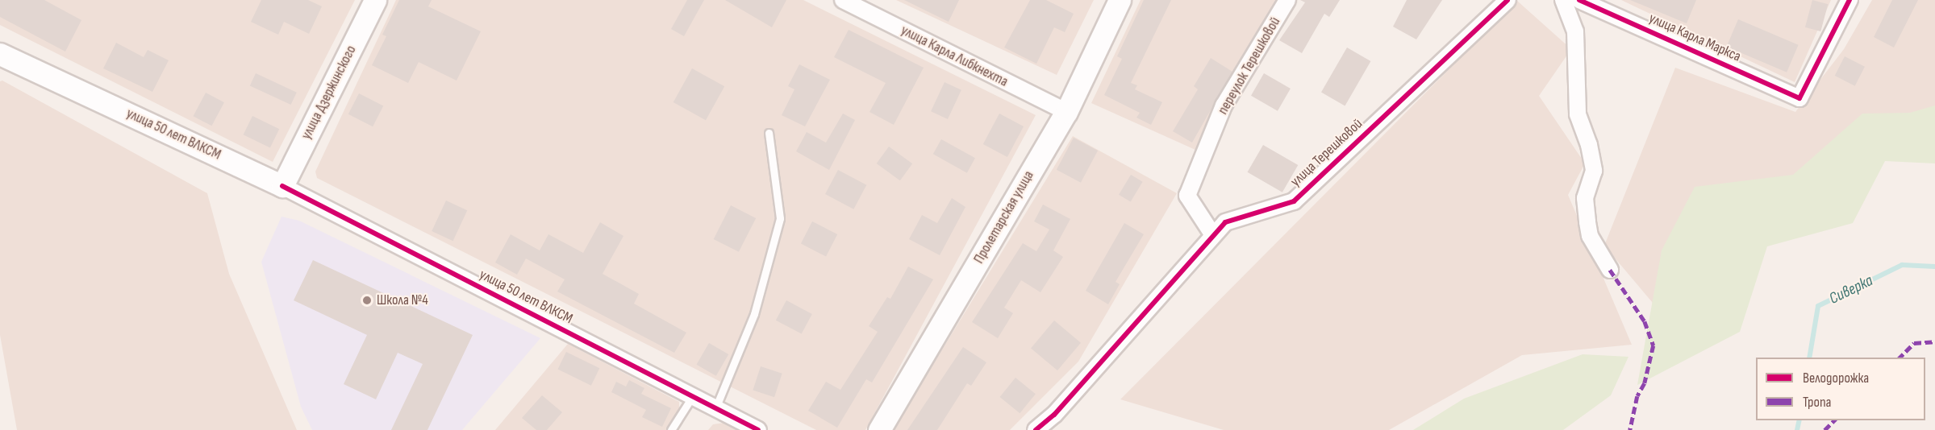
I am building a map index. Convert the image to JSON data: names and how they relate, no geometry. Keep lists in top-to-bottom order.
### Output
{
  "streets": {
    "main road": ["улица Дзержинского", "улица 50 лет ВЛКСМ", "Пролетарская улица"],
    "street": [
      "улица Карла Маркса",
      "улица Карла Либкнехта",
      "переулок Терешковой",
      "улица Терешковой"
    ]
  },
  "crossings": [
    ["улица Карла Либкнехта", "Пролетарская улица"],
    ["переулок Терешковой", "улица Терешковой"],
    ["улица Дзержинского", "улица 50 лет ВЛКСМ"]
  ],
  "water": ["Сиверка"],
  "places": ["Школа №4"],
  "legend": ["Велодорожка", "Тропа"]
}
